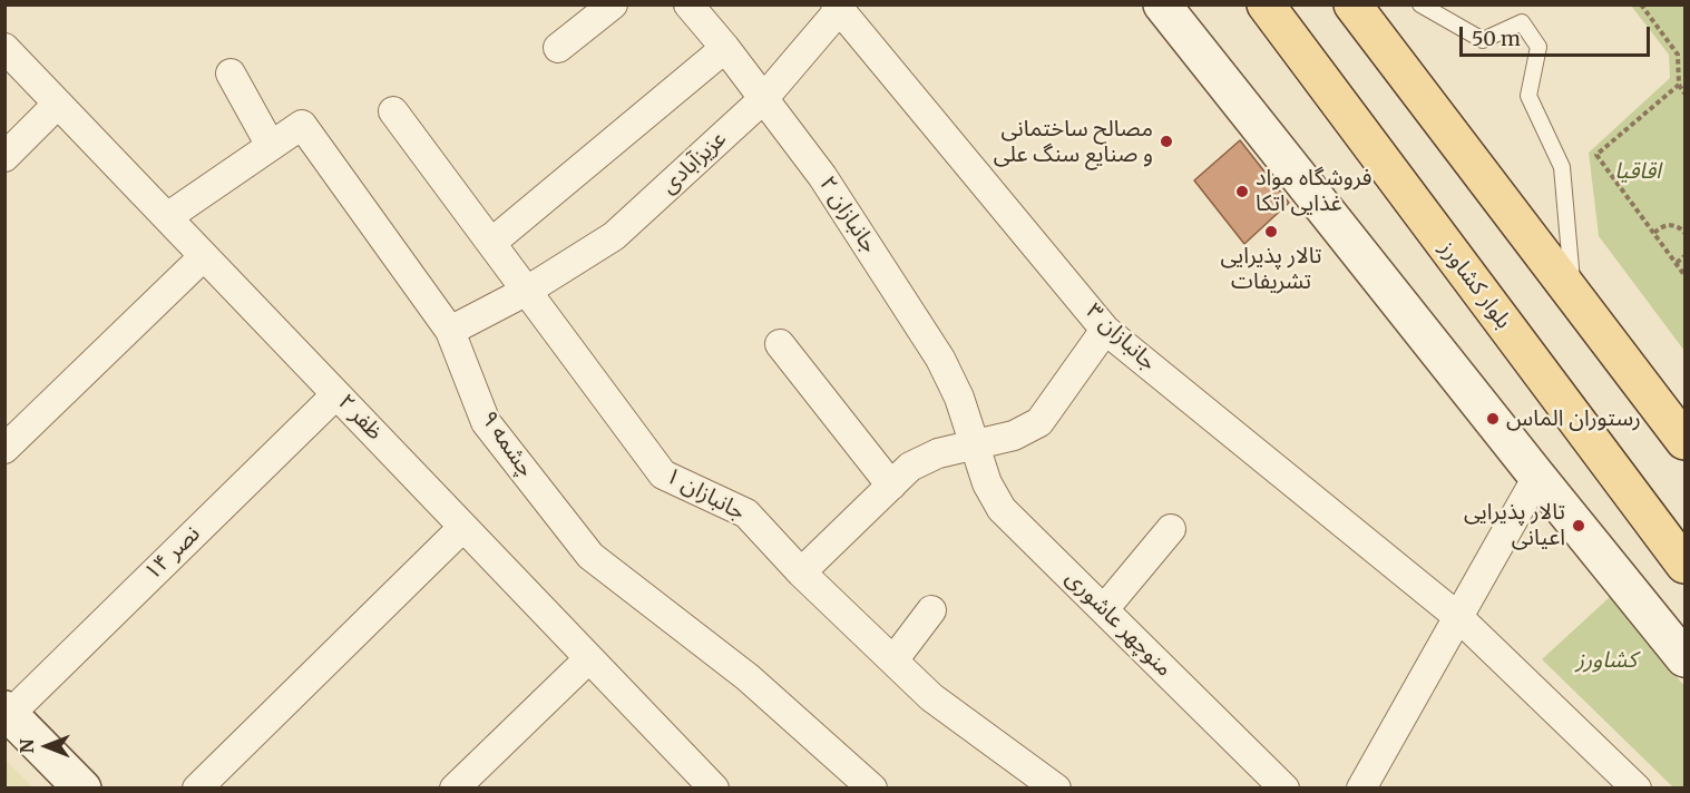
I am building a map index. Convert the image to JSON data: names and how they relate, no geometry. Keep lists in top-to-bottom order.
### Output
{
  "streets": {
    "main road": ["بلوار کشاورز"],
    "street": [
      "عزیزآبادی",
      "جانبازان ۲",
      "جانبازان ۳",
      "ظفر ۲",
      "چشمه ۹",
      "جانبازان ۱",
      "نصر ۱۴",
      "منوچهر عاشوری"
    ]
  },
  "crossings": [
    ["عزیزآبادی", "جانبازان ۲"],
    ["عزیزآبادی", "جانبازان ۳"],
    ["عزیزآبادی", "چشمه ۹"],
    ["عزیزآبادی", "جانبازان ۱"],
    ["جانبازان ۲", "منوچهر عاشوری"],
    ["ظفر ۲", "چشمه ۹"],
    ["ظفر ۲", "نصر ۱۴"]
  ],
  "parks": ["اقاقیا", "کشاورز"],
  "places": [
    "مصالح ساختمانی و صنایع سنگ علی",
    "فروشگاه مواد غذایی اتکا",
    "تالار پذیرایی تشریفات",
    "رستوران الماس",
    "تالار پذیرایی اعیانی"
  ],
  "scale_bar": "50 m",
  "north": "left"
}
